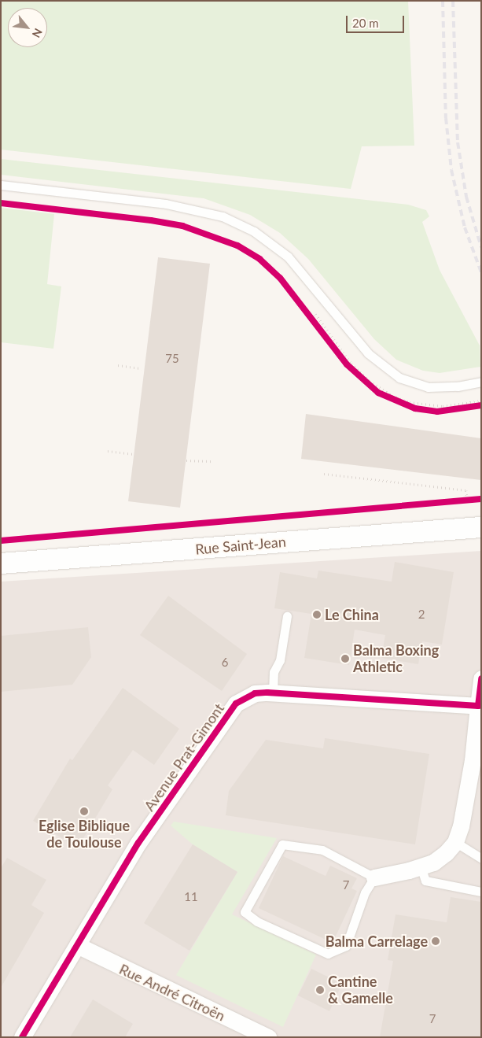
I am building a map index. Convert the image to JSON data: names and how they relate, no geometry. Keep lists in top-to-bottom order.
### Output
{
  "streets": {
    "street": ["Rue Saint-Jean", "Avenue Prat-Gimont", "Rue André Citroën"]
  },
  "crossings": [
    ["Avenue Prat-Gimont", "Rue André Citroën"]
  ],
  "places": [
    "Le China",
    "Balma Boxing Athletic",
    "Eglise Biblique de Toulouse",
    "Balma Carrelage",
    "Cantine & Gamelle"
  ],
  "house_numbers": [
    "75",
    "2",
    "6",
    "7",
    "11",
    "7"
  ],
  "scale_bar": "20 m",
  "north": "bottom right"
}
